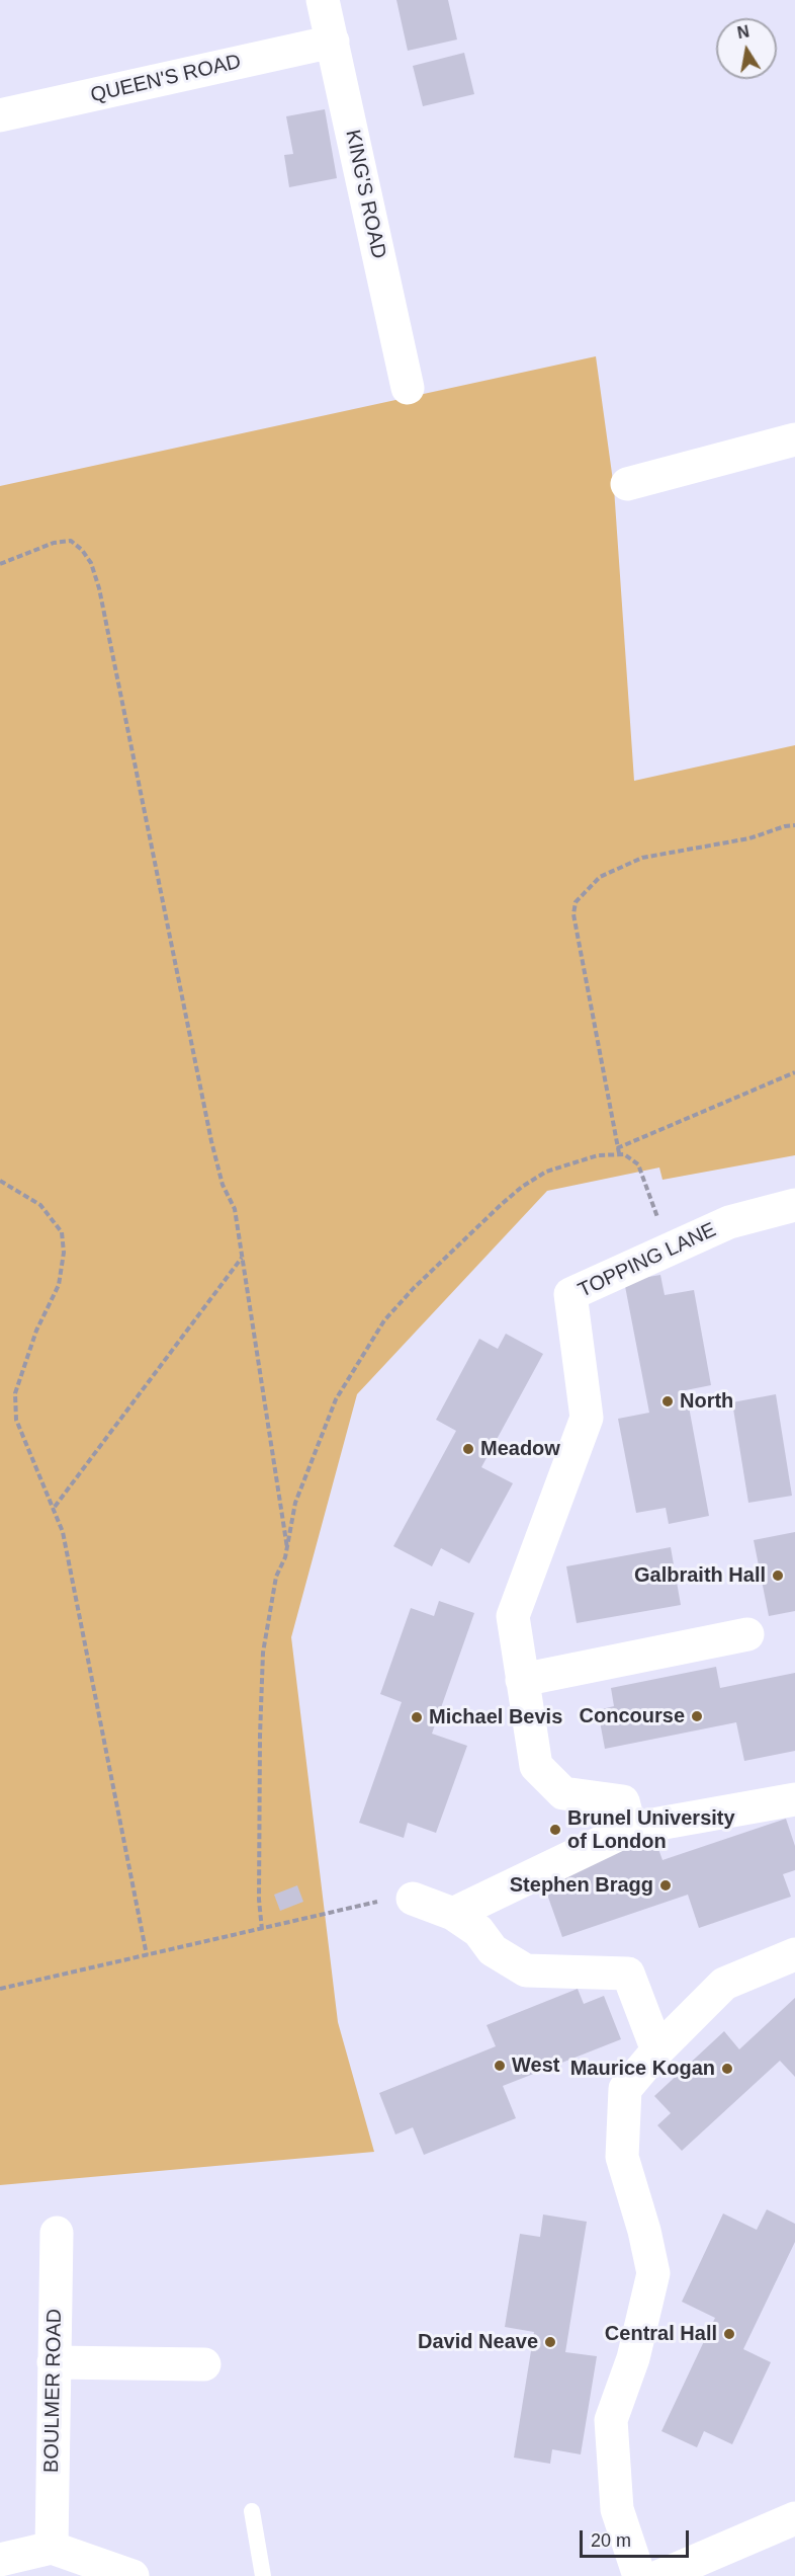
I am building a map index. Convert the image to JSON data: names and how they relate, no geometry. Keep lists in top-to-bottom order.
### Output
{
  "streets": {
    "street": [
      "QUEEN'S ROAD",
      "KING'S ROAD",
      "TOPPING LANE",
      "BOULMER ROAD"
    ]
  },
  "crossings": [
    ["QUEEN'S ROAD", "KING'S ROAD"]
  ],
  "places": [
    "North",
    "Meadow",
    "Galbraith Hall",
    "Concourse",
    "Michael Bevis",
    "Brunel University of London",
    "Stephen Bragg",
    "West",
    "Maurice Kogan",
    "Central Hall",
    "David Neave"
  ],
  "scale_bar": "20 m",
  "north": "top"
}
